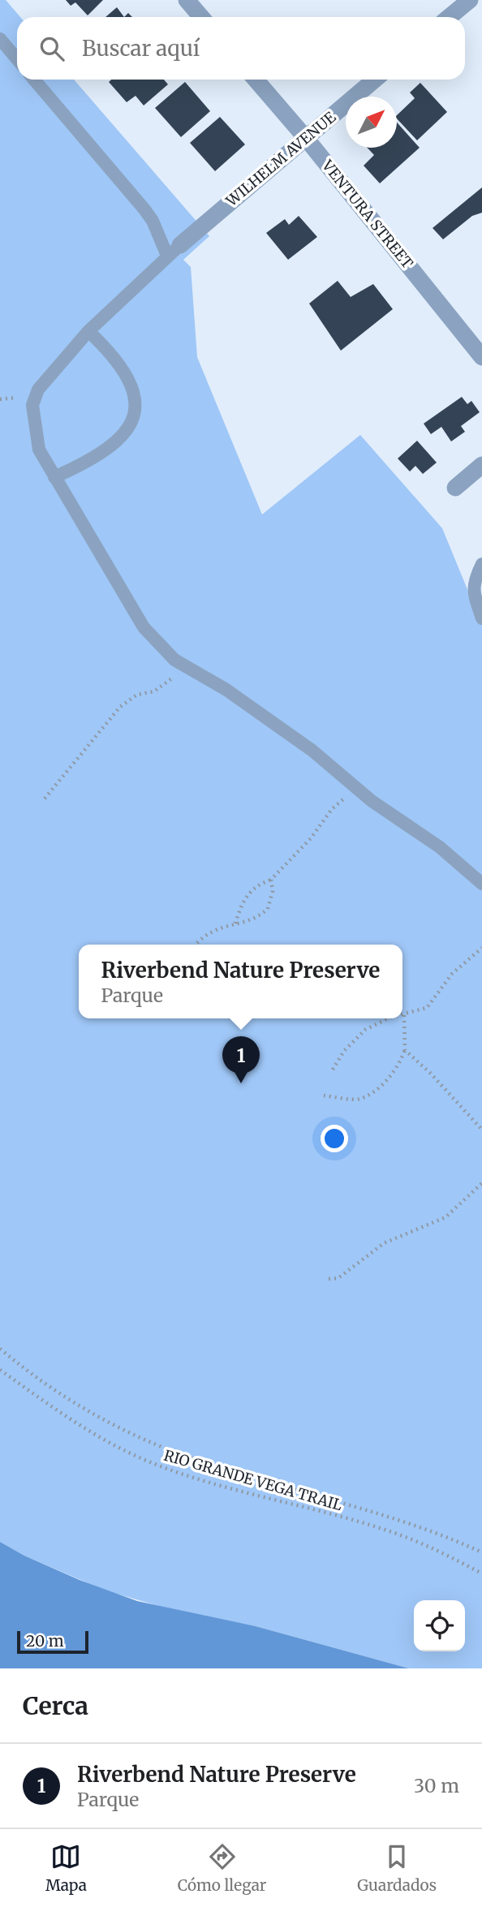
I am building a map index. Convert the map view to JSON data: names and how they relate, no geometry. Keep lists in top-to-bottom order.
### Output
{
  "streets": {
    "street": ["WILHELM AVENUE", "VENTURA STREET"],
    "path": ["RIO GRANDE VEGA TRAIL"]
  },
  "crossings": [
    ["WILHELM AVENUE", "VENTURA STREET"]
  ],
  "scale_bar": "20 m",
  "north": "top right",
  "page": {
    "search": "Buscar aquí",
    "popup": ["Riverbend Nature Preserve", "Parque"],
    "pins": "1",
    "scale": "20 m",
    "heading": "Cerca",
    "list": [
      {
        "mark": "1",
        "name": "Riverbend Nature Preserve",
        "note": "Parque",
        "value": "30 m"
      }
    ],
    "nav": ["Mapa", "Cómo llegar", "Guardados"]
  }
}
